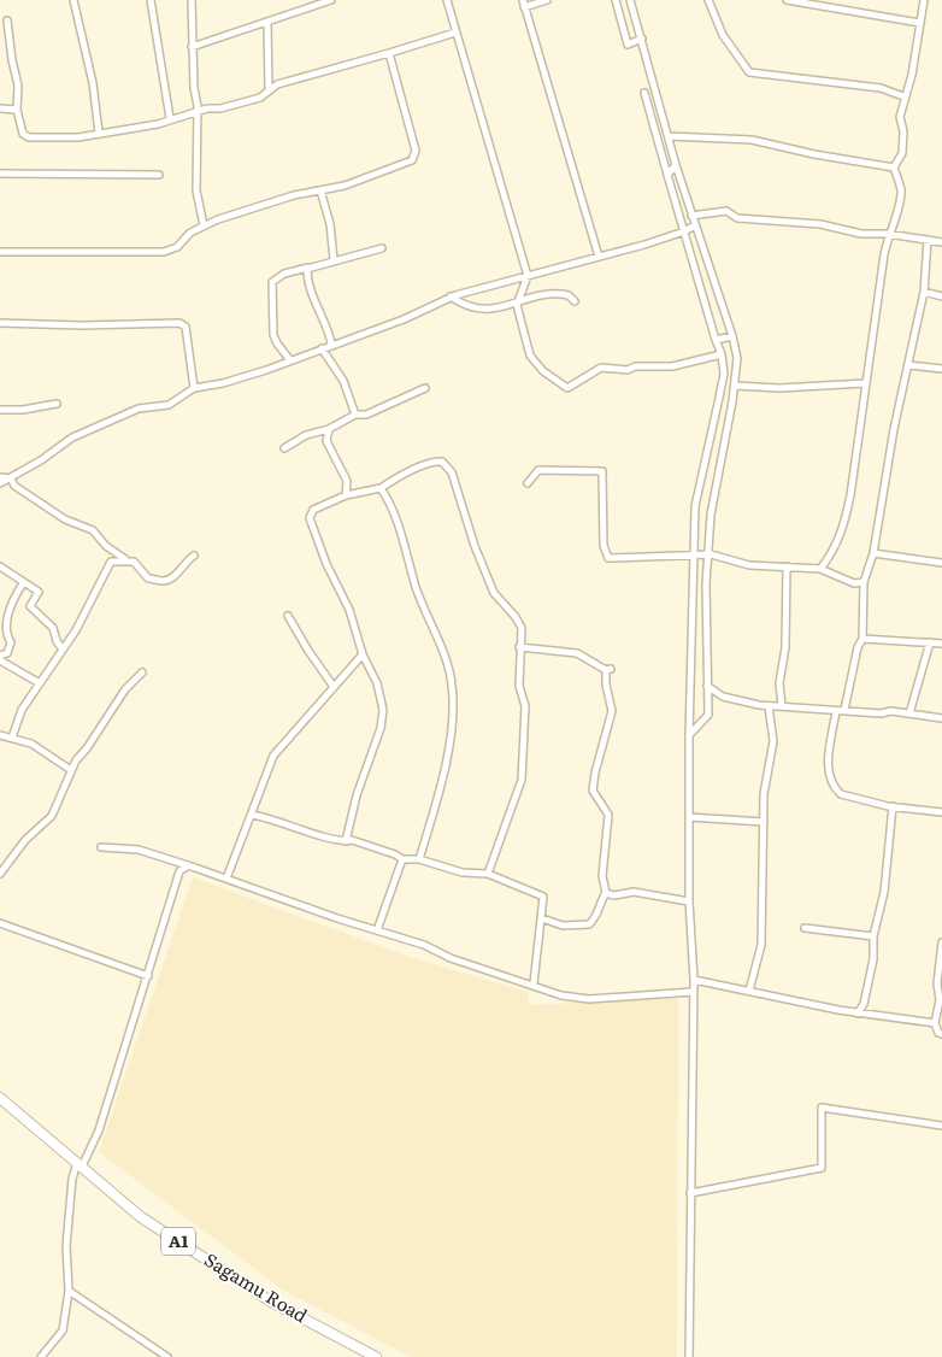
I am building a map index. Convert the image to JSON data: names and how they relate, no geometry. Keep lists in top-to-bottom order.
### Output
{
  "streets": {
    "highway": ["A1", "Sagamu Road"]
  }
}
